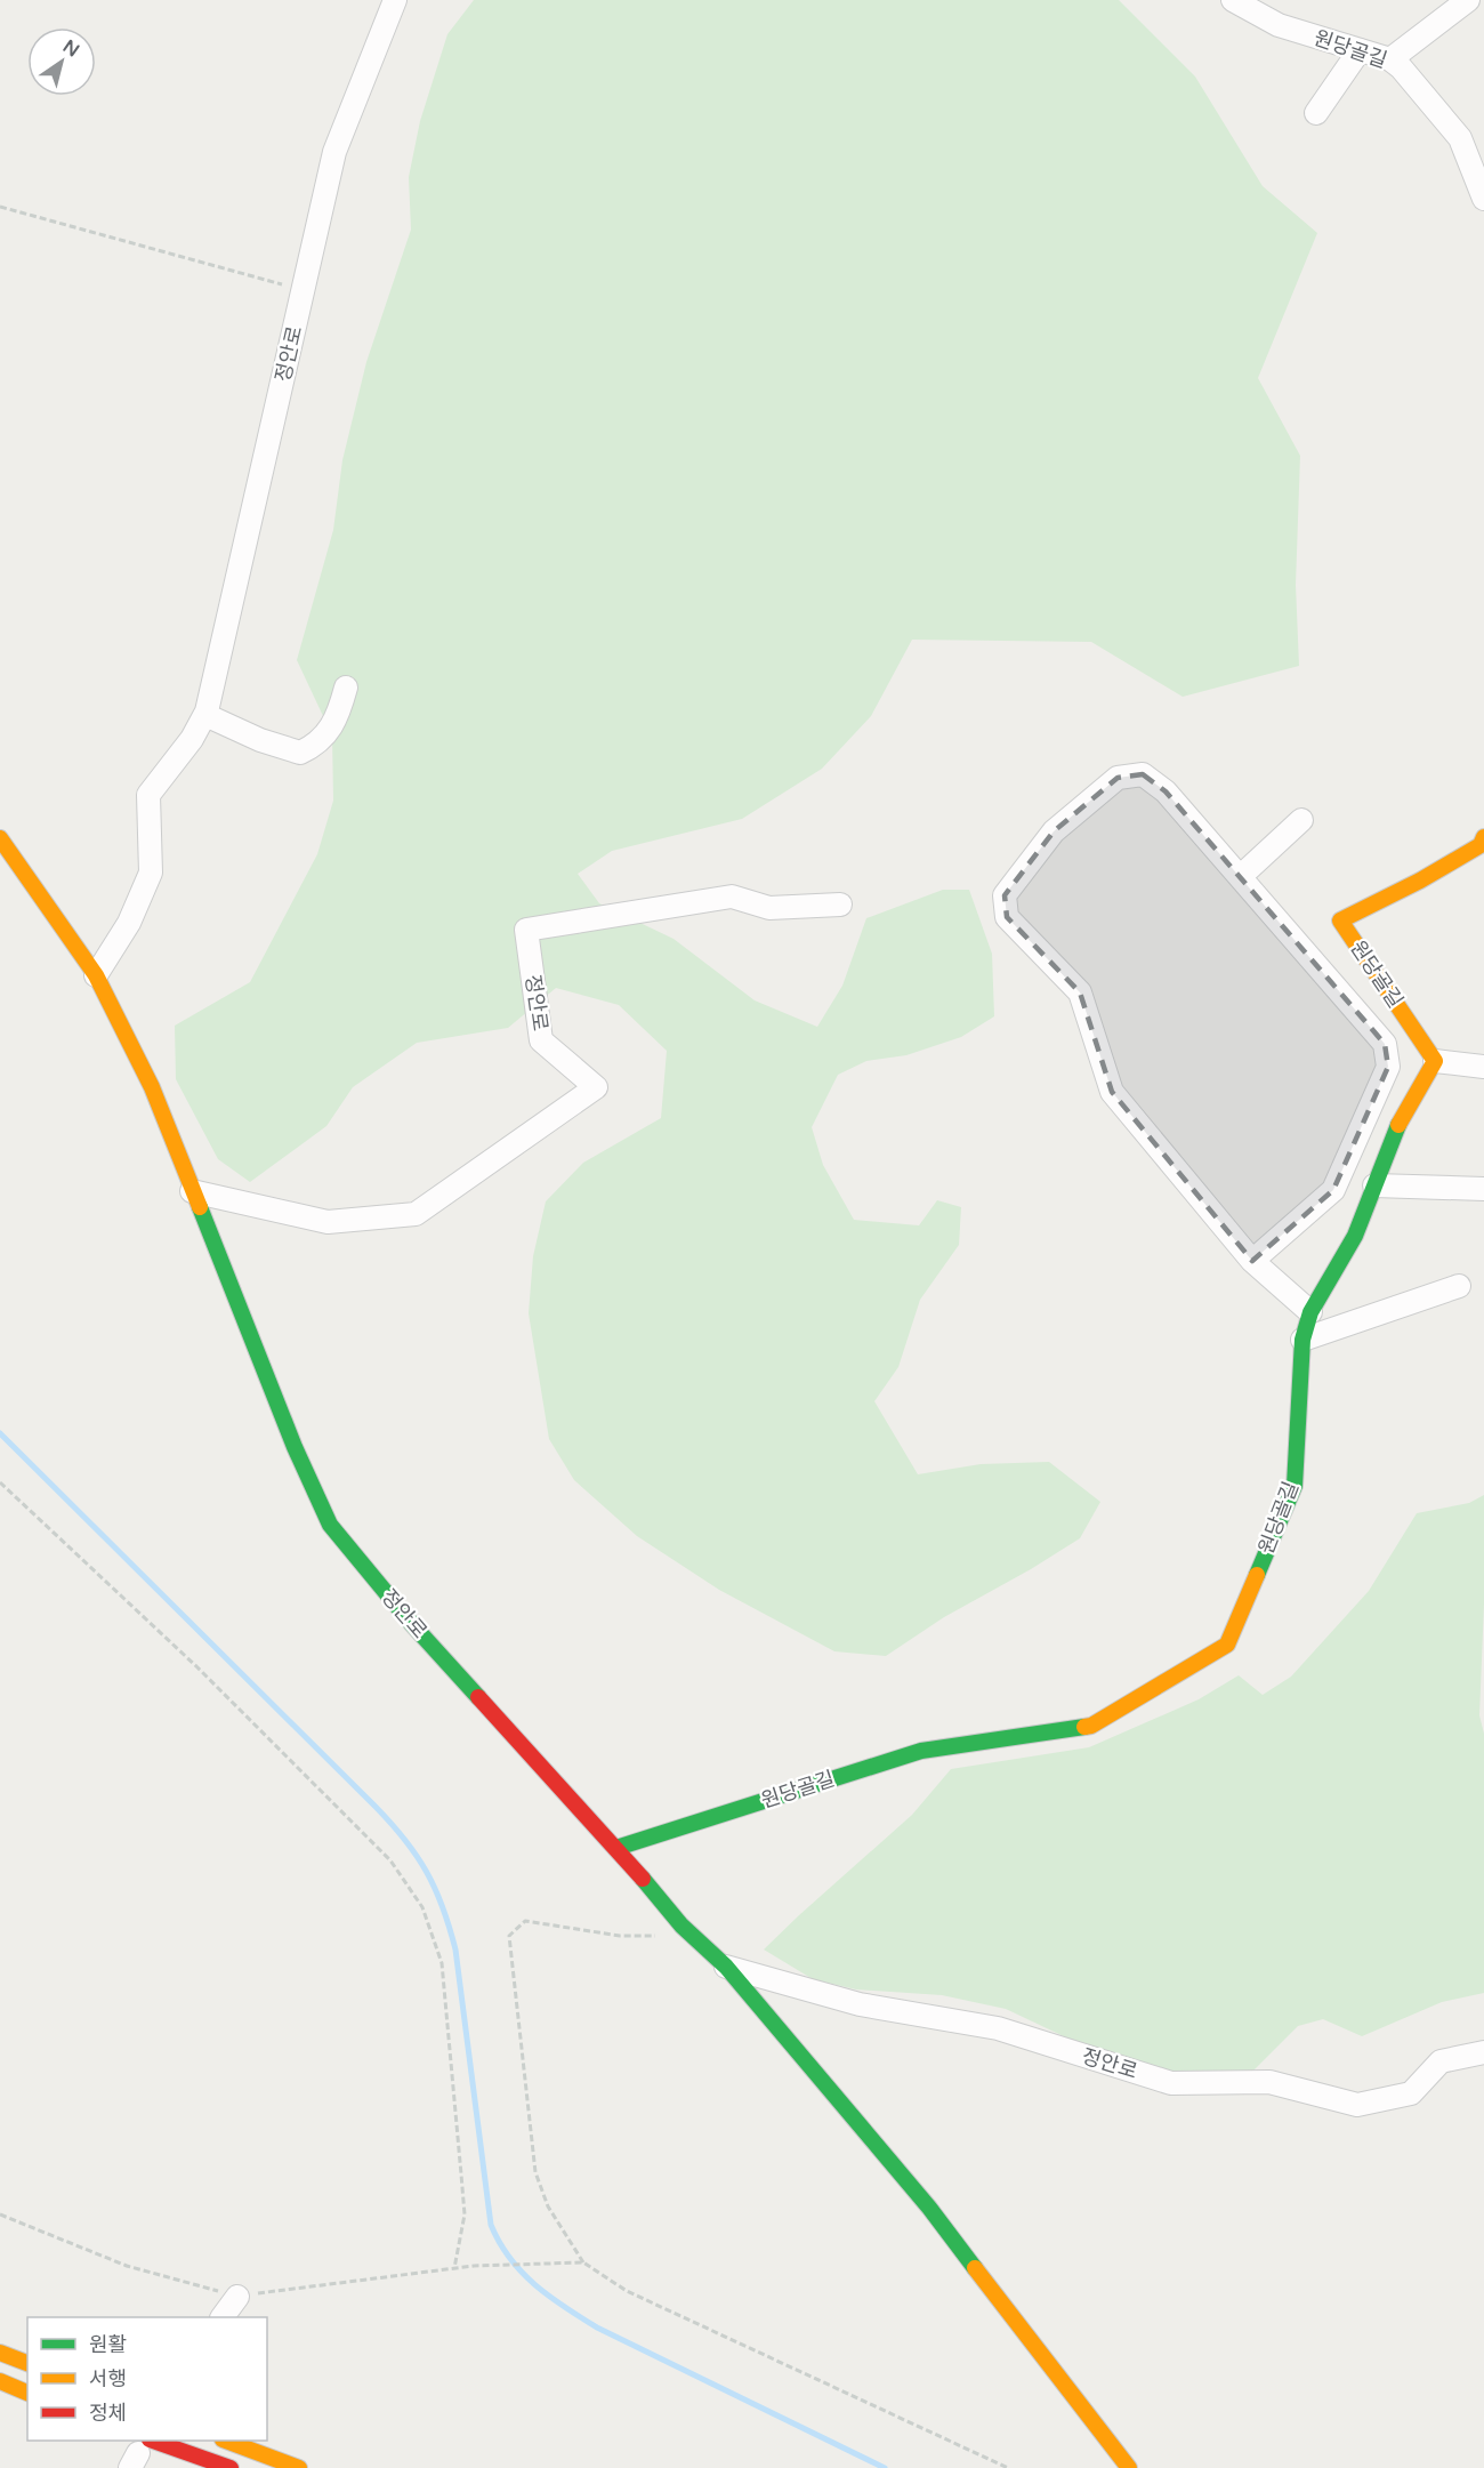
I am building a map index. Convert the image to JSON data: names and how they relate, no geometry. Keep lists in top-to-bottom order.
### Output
{
  "streets": {
    "street": ["원당골길", "정안로"]
  },
  "crossings": [
    ["원당골길", "정안로"]
  ],
  "legend": ["원활", "서행", "정체"],
  "north": "top right"
}
